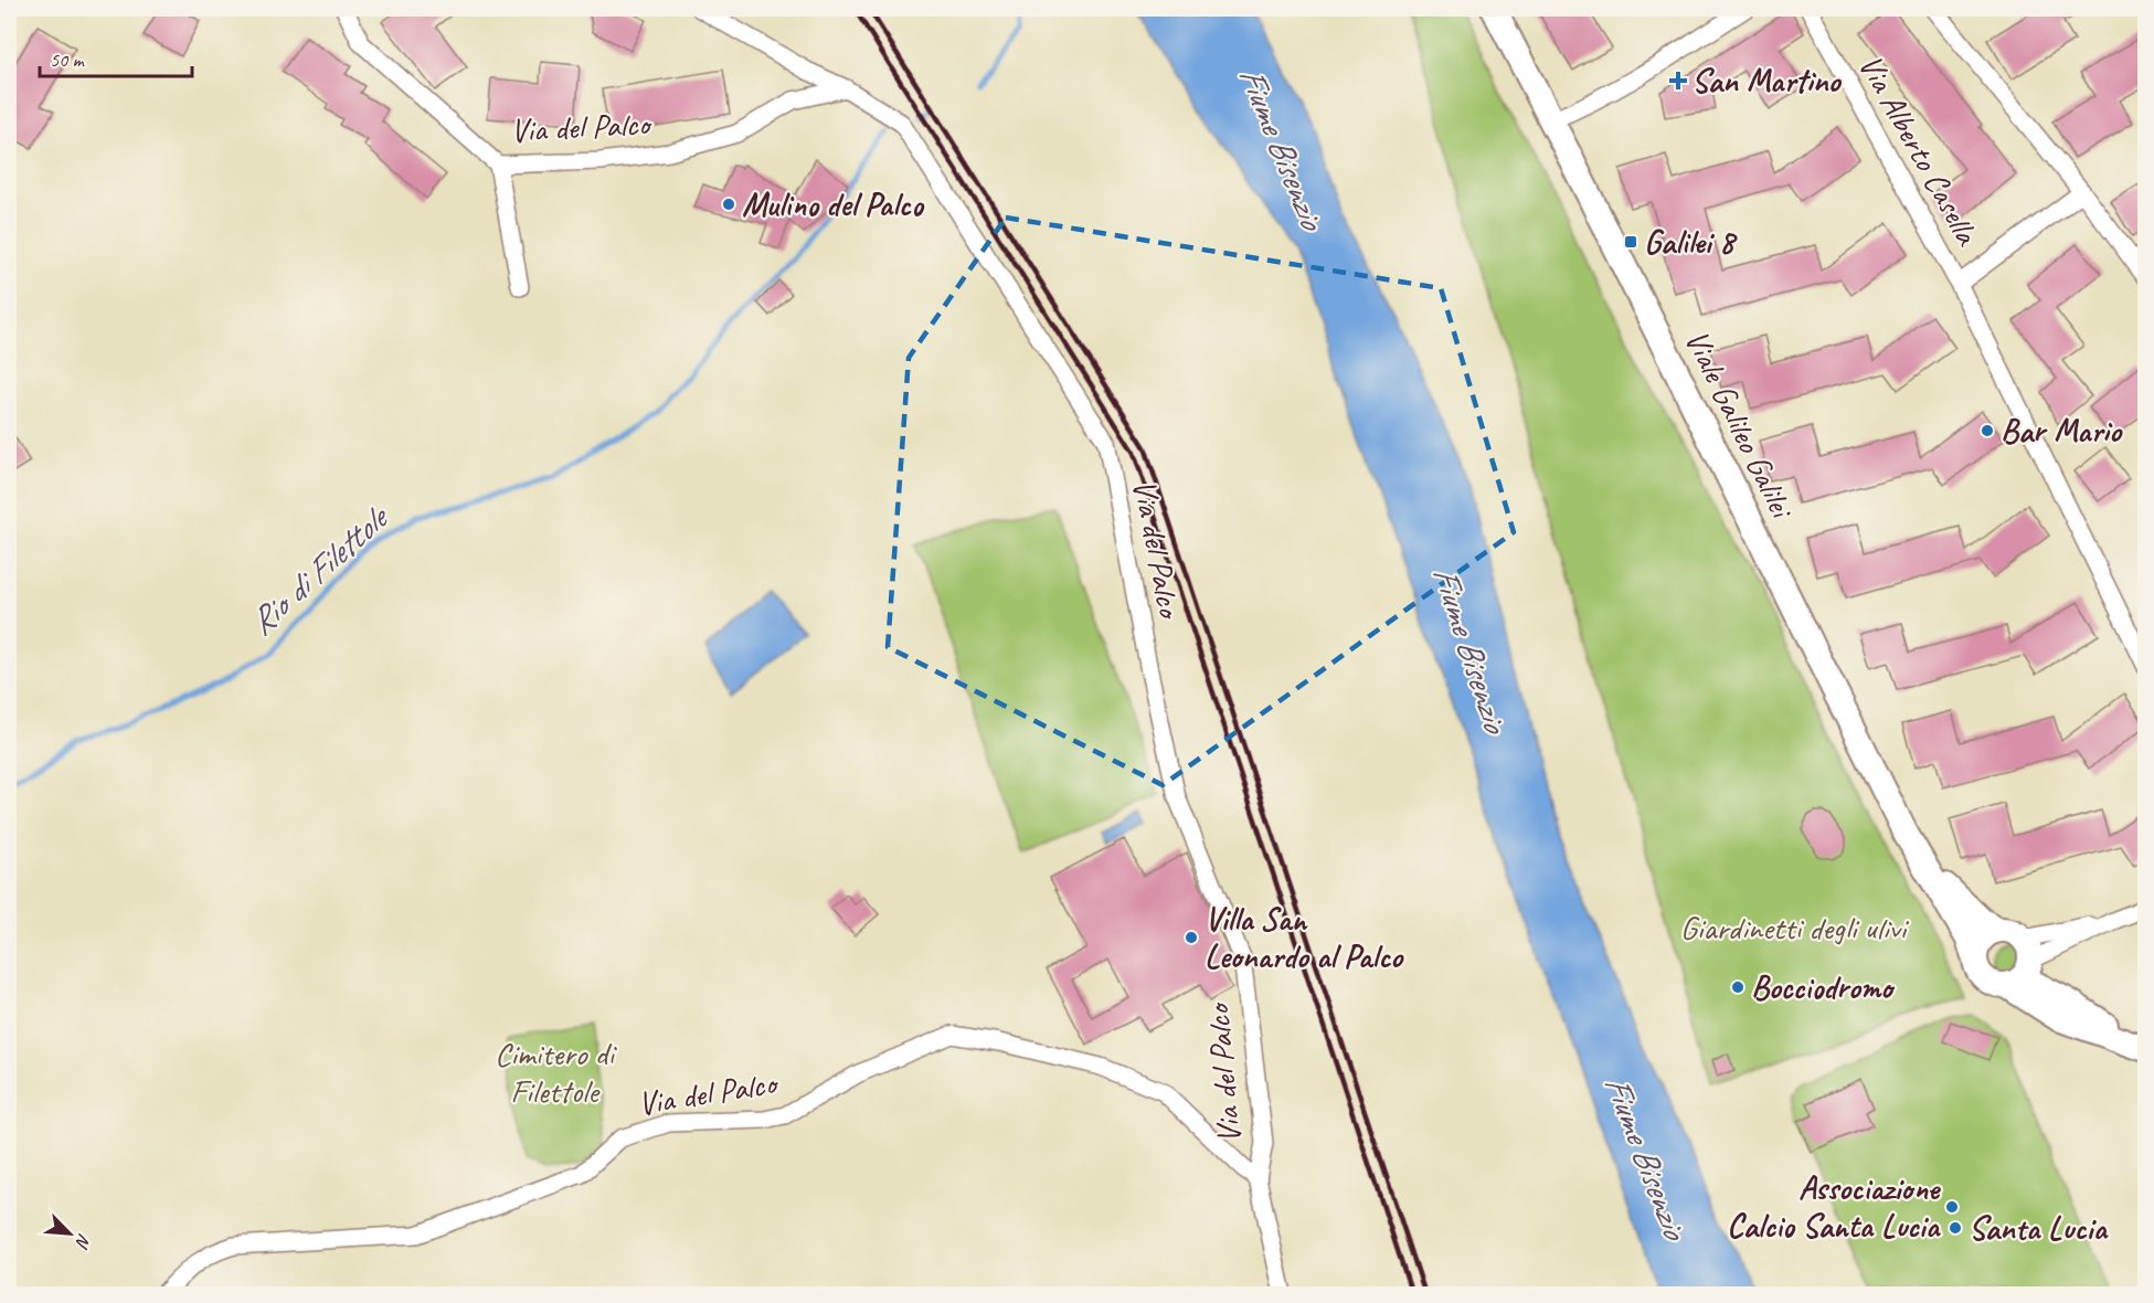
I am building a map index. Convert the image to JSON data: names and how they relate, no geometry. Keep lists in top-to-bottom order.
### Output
{
  "streets": {
    "main road": ["Viale Galileo Galilei"],
    "street": ["Via del Palco", "Via Alberto Casella"]
  },
  "water": ["Fiume Bisenzio", "Rio di Filettole"],
  "parks": ["Giardinetti degli ulivi", "Cimitero di Filettole"],
  "places": {
    "health": ["San Martino"],
    "other": [
      "Mulino del Palco",
      "Bar Mario",
      "Villa San Leonardo al Palco",
      "Bocciodromo",
      "Associazione Calcio Santa Lucia",
      "Santa Lucia"
    ],
    "transit": ["Galilei 8"]
  },
  "scale_bar": "50 m",
  "north": "bottom right"
}
